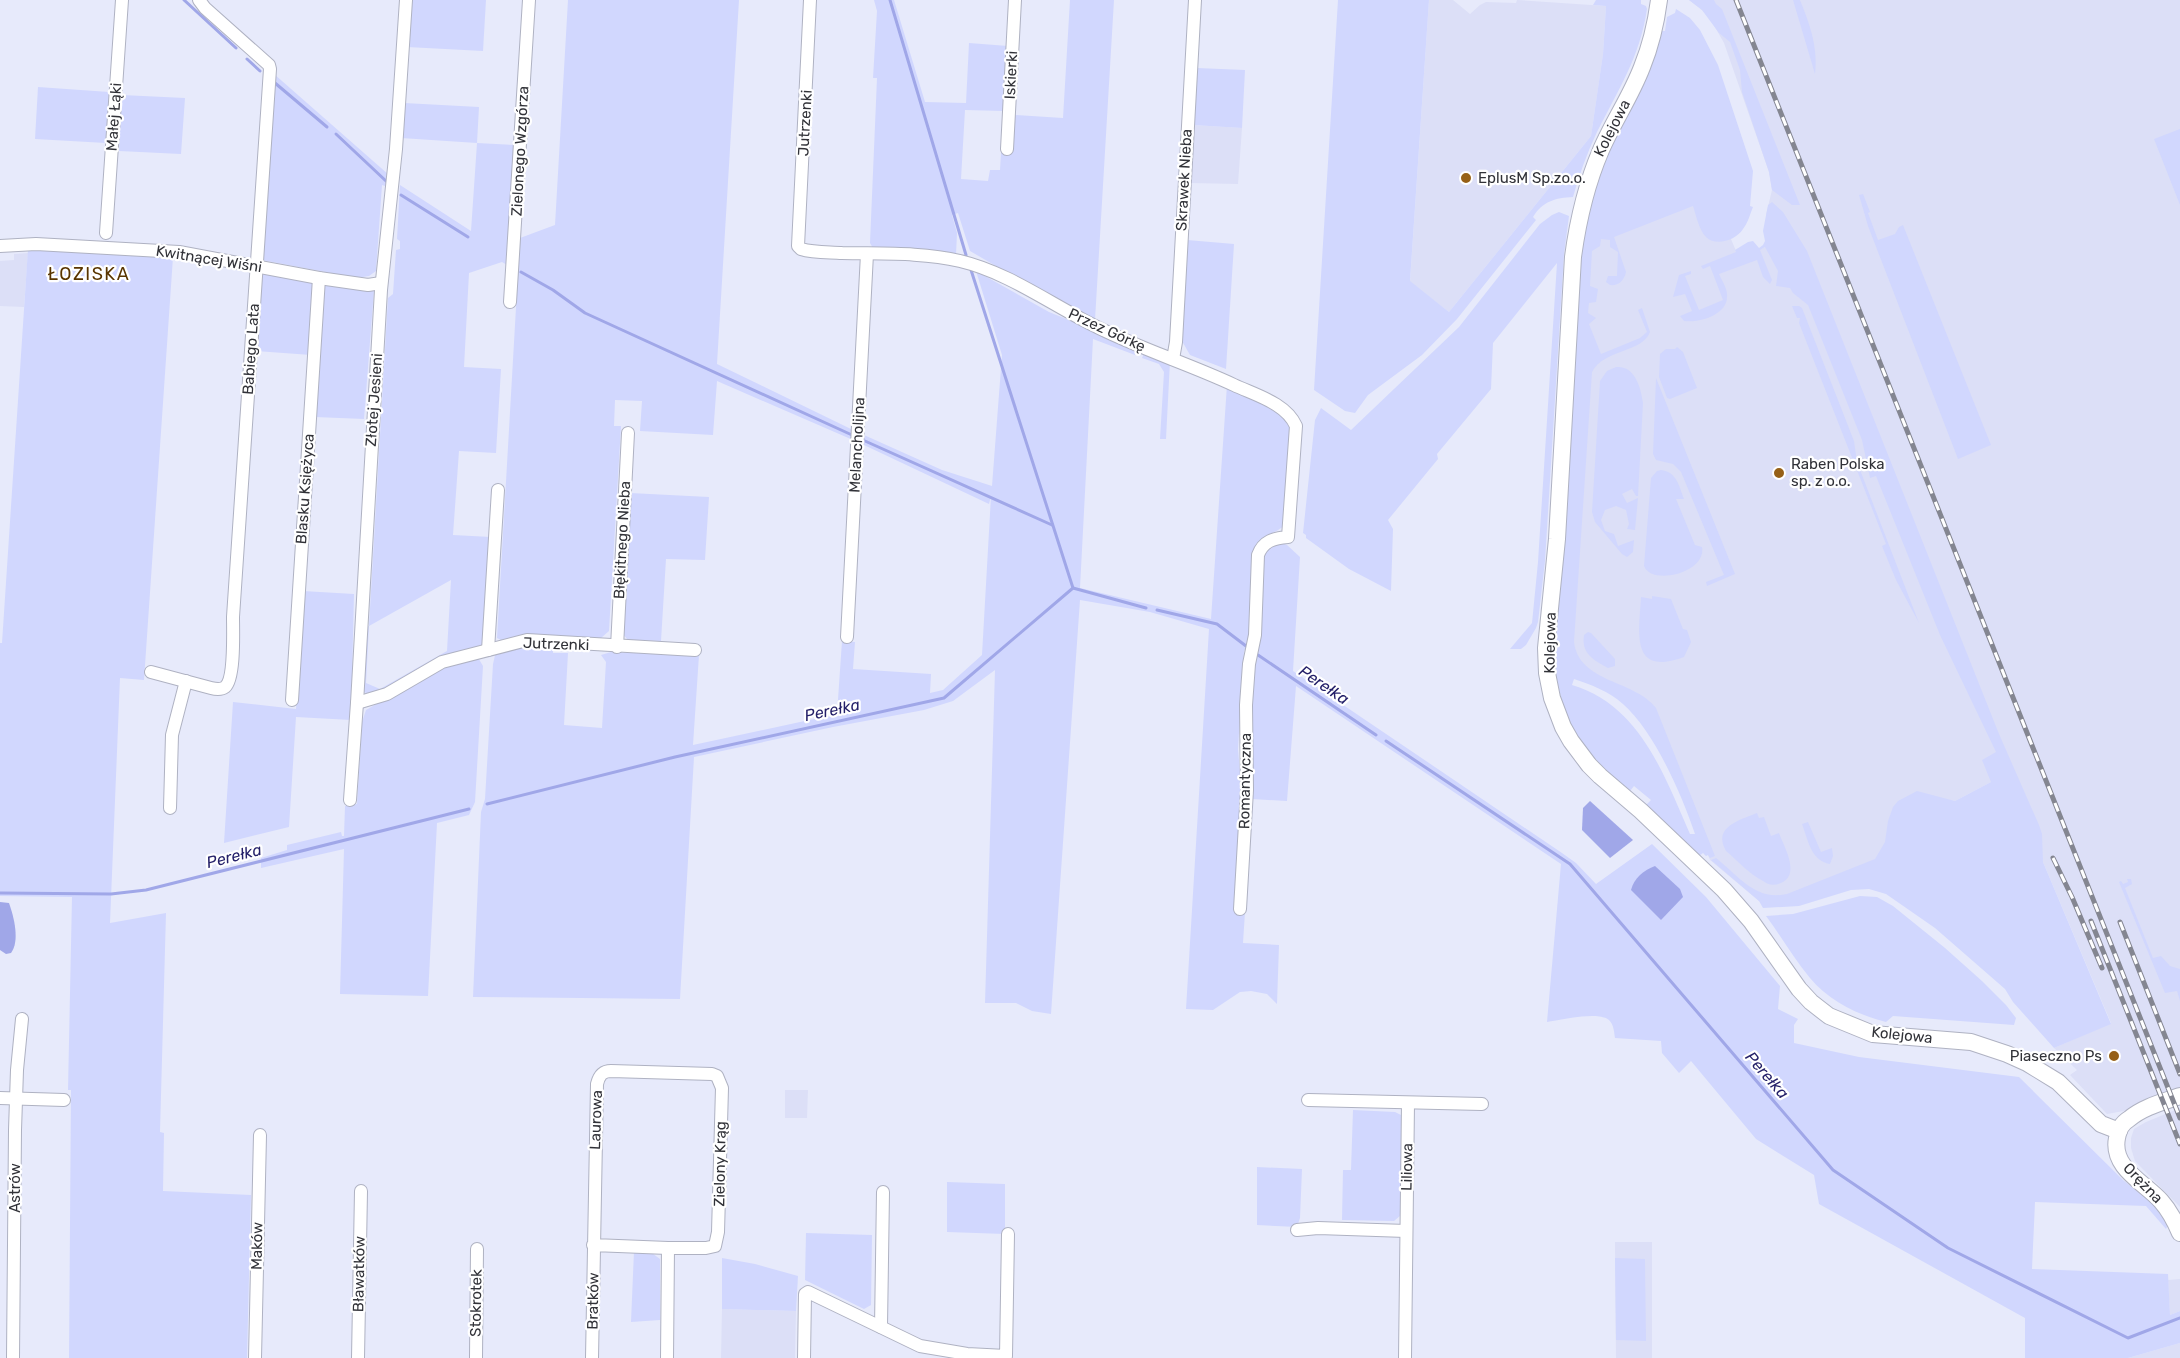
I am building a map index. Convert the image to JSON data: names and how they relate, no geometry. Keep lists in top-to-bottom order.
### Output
{
  "streets": {
    "street": [
      "Iskierki",
      "Małej Łąki",
      "Jutrzenki",
      "Kolejowa",
      "Zielonego Wzgórza",
      "Skrawek Nieba",
      "Kwitnącej Wiśni",
      "Przez Górkę",
      "Babiego Lata",
      "Złotej Jesieni",
      "Melancholijna",
      "Blasku Księżyca",
      "Błękitnego Nieba",
      "Romantyczna",
      "Laurowa",
      "Zielony Krąg",
      "Liliowa",
      "Orężna",
      "Astrów",
      "Maków",
      "Bławatków",
      "Bratków",
      "Stokrotek"
    ]
  },
  "crossings": [
    ["Jutrzenki", "Przez Górkę"],
    ["Jutrzenki", "Złotej Jesieni"],
    ["Jutrzenki", "Błękitnego Nieba"],
    ["Kolejowa", "Orężna"],
    ["Skrawek Nieba", "Przez Górkę"],
    ["Kwitnącej Wiśni", "Babiego Lata"],
    ["Kwitnącej Wiśni", "Złotej Jesieni"],
    ["Kwitnącej Wiśni", "Blasku Księżyca"],
    ["Przez Górkę", "Melancholijna"],
    ["Przez Górkę", "Romantyczna"],
    ["Laurowa", "Zielony Krąg"],
    ["Laurowa", "Bratków"]
  ],
  "districts": ["ŁOZISKA"],
  "water": ["Perełka"],
  "places": ["EplusM Sp.zo.o.", "Raben Polska sp. z o.o.", "Piaseczno Ps"]
}
